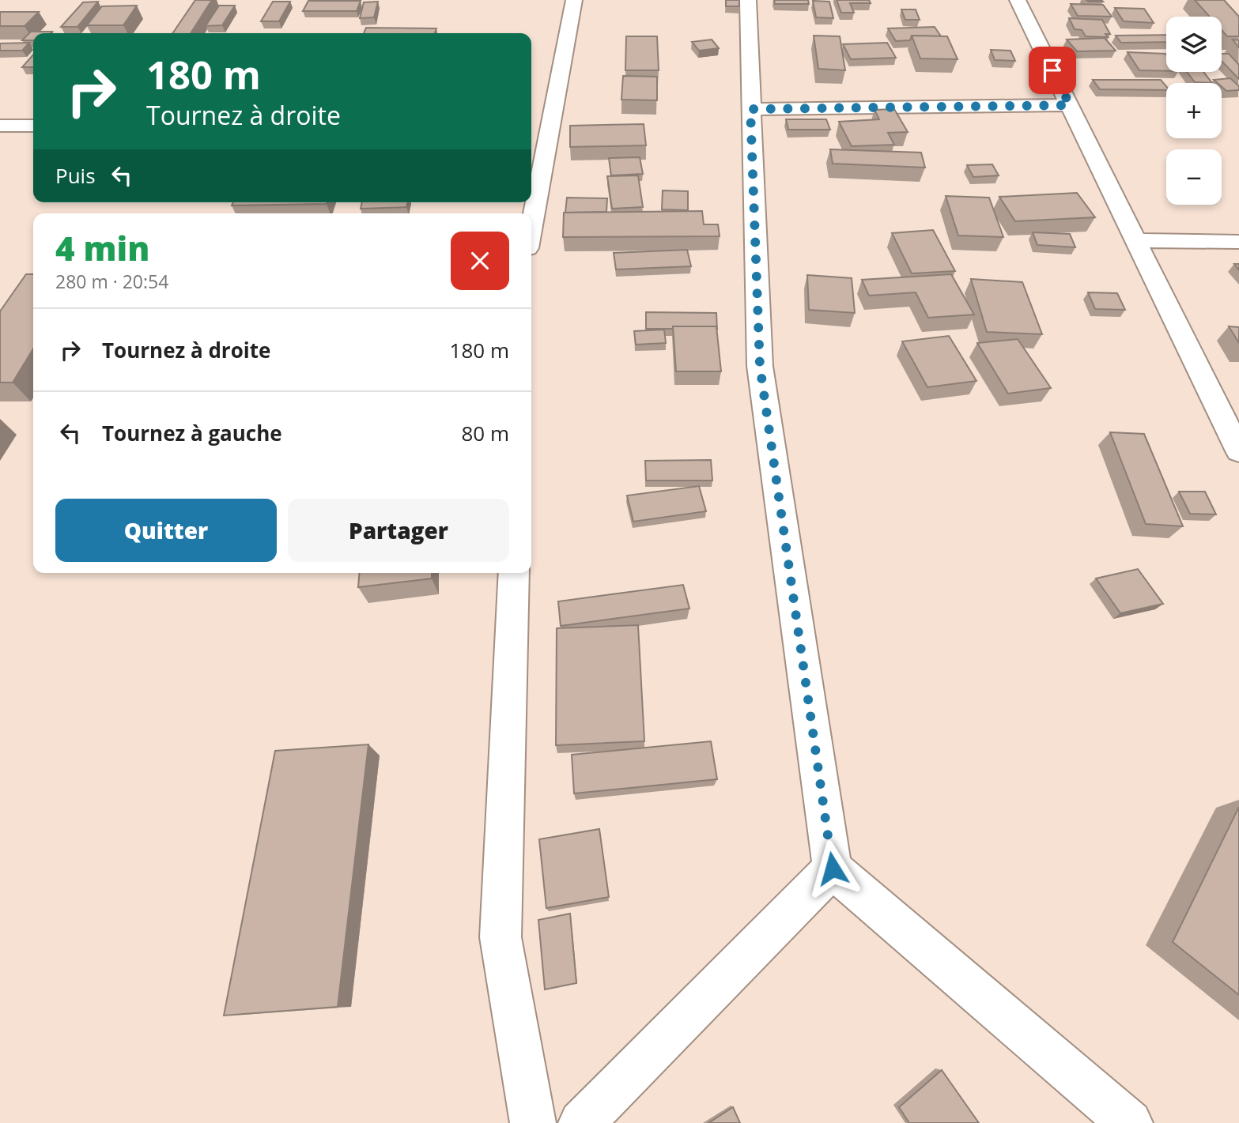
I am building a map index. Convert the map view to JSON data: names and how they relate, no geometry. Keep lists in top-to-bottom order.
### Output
{
  "page": {
    "map_buttons": ["+", "−"],
    "turn": ["180 m", "Tournez à droite"],
    "then": "Puis",
    "heading": ["4 min", "280 m · 20:54"],
    "list": [
      {
        "name": "Tournez à droite",
        "value": "180 m"
      },
      {
        "name": "Tournez à gauche",
        "value": "80 m"
      }
    ],
    "buttons": ["Quitter", "Partager"]
  }
}
